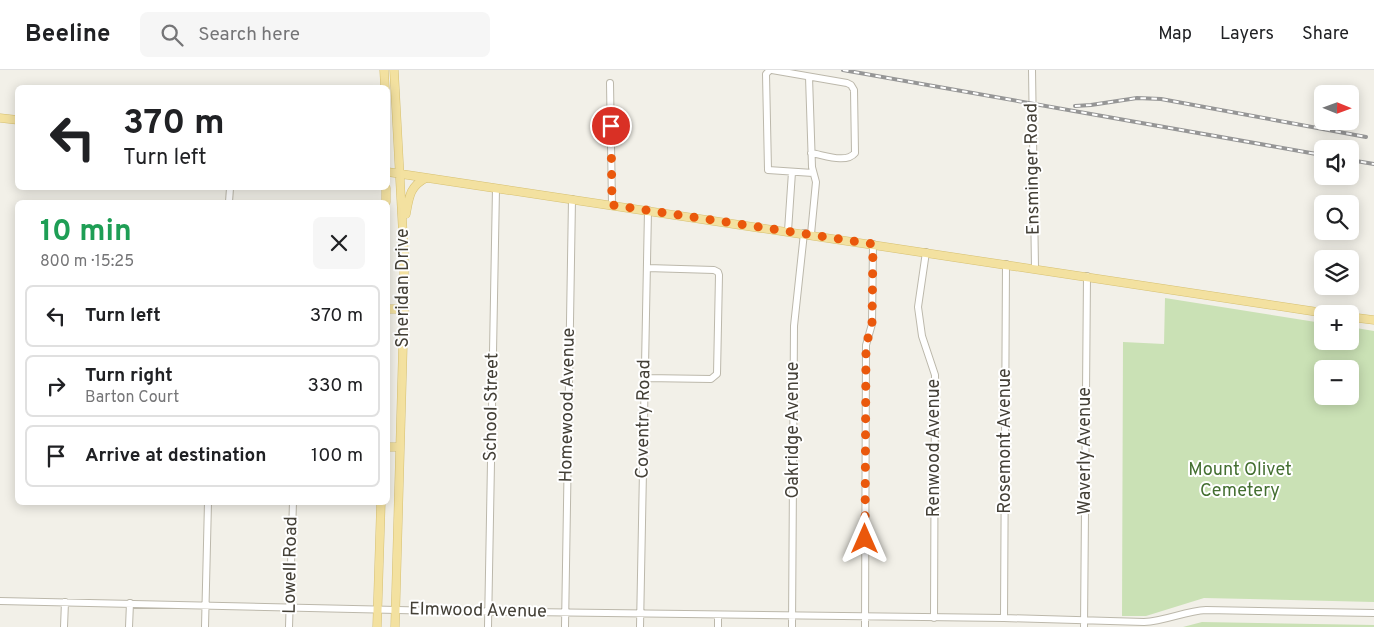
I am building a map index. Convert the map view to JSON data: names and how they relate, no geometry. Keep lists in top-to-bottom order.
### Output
{
  "streets": {
    "main road": ["Sheridan Drive"],
    "street": [
      "Ensminger Road",
      "Homewood Avenue",
      "School Street",
      "Coventry Road",
      "Oakridge Avenue",
      "Rosemont Avenue",
      "Renwood Avenue",
      "Waverly Avenue",
      "Lowell Road",
      "Elmwood Avenue"
    ]
  },
  "crossings": [
    ["Sheridan Drive", "Elmwood Avenue"],
    ["Homewood Avenue", "Elmwood Avenue"],
    ["School Street", "Elmwood Avenue"],
    ["Coventry Road", "Elmwood Avenue"],
    ["Oakridge Avenue", "Elmwood Avenue"],
    ["Rosemont Avenue", "Elmwood Avenue"],
    ["Renwood Avenue", "Elmwood Avenue"],
    ["Waverly Avenue", "Elmwood Avenue"],
    ["Lowell Road", "Elmwood Avenue"]
  ],
  "parks": ["Mount Olivet Cemetery"],
  "north": "right",
  "page": {
    "header": "Beeline",
    "search": "Search here",
    "nav": ["Map", "Layers", "Share"],
    "map_buttons": ["+", "−"],
    "turn": ["370 m", "Turn left"],
    "heading": ["10 min", "800 m · 15:25"],
    "list": [
      {
        "name": "Turn left",
        "value": "370 m"
      },
      {
        "name": "Turn right",
        "note": "Barton Court",
        "value": "330 m"
      },
      {
        "name": "Arrive at destination",
        "value": "100 m"
      }
    ]
  }
}
